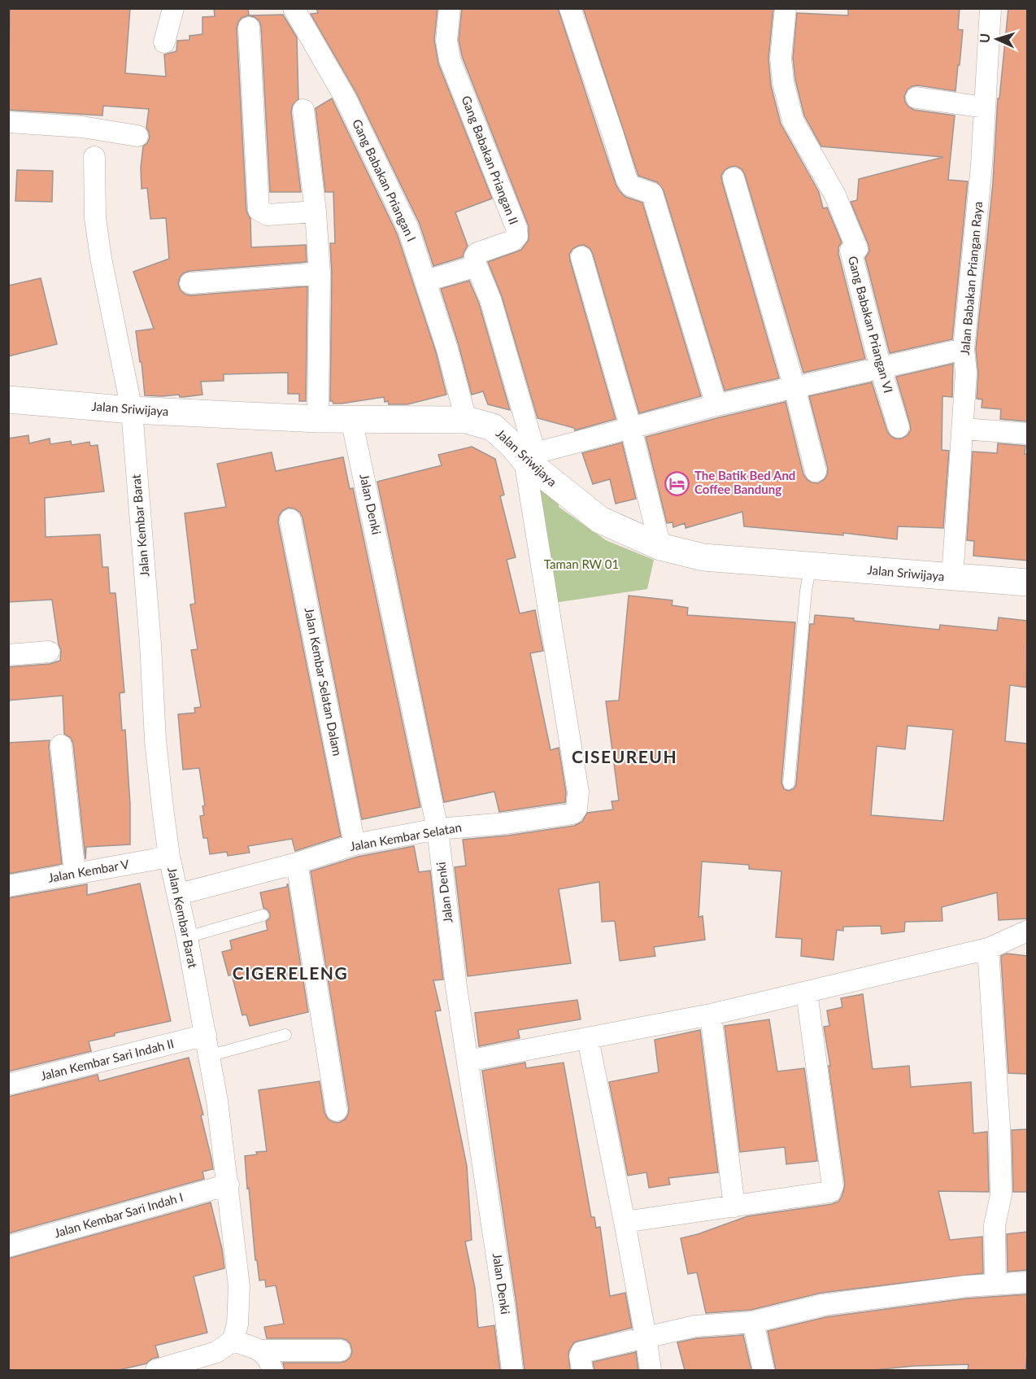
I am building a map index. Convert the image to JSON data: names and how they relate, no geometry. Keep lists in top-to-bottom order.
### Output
{
  "streets": {
    "main road": ["Jalan Sriwijaya"],
    "street": [
      "Gang Babakan Priangan II",
      "Gang Babakan Priangan I",
      "Jalan Babakan Priangan Raya",
      "Gang Babakan Priangan VI",
      "Jalan Denki",
      "Jalan Kembar Barat",
      "Jalan Kembar Selatan Dalam",
      "Jalan Kembar Selatan",
      "Jalan Kembar V",
      "Jalan Kembar Sari Indah II",
      "Jalan Kembar Sari Indah I"
    ]
  },
  "crossings": [
    ["Gang Babakan Priangan I", "Jalan Sriwijaya"],
    ["Jalan Babakan Priangan Raya", "Jalan Sriwijaya"],
    ["Jalan Sriwijaya", "Jalan Denki"],
    ["Jalan Sriwijaya", "Jalan Kembar Barat"],
    ["Jalan Sriwijaya", "Jalan Kembar Selatan"],
    ["Jalan Denki", "Jalan Kembar Selatan"],
    ["Jalan Kembar Barat", "Jalan Kembar Selatan"],
    ["Jalan Kembar Barat", "Jalan Kembar V"],
    ["Jalan Kembar Barat", "Jalan Kembar Sari Indah II"],
    ["Jalan Kembar Barat", "Jalan Kembar Sari Indah I"],
    ["Jalan Kembar Selatan Dalam", "Jalan Kembar Selatan"]
  ],
  "districts": ["CISEUREUH", "CIGERELENG"],
  "parks": ["Taman RW 01"],
  "places": {
    "hotel": ["The Batik Bed And Coffee Bandung"]
  },
  "north": "left"
}
